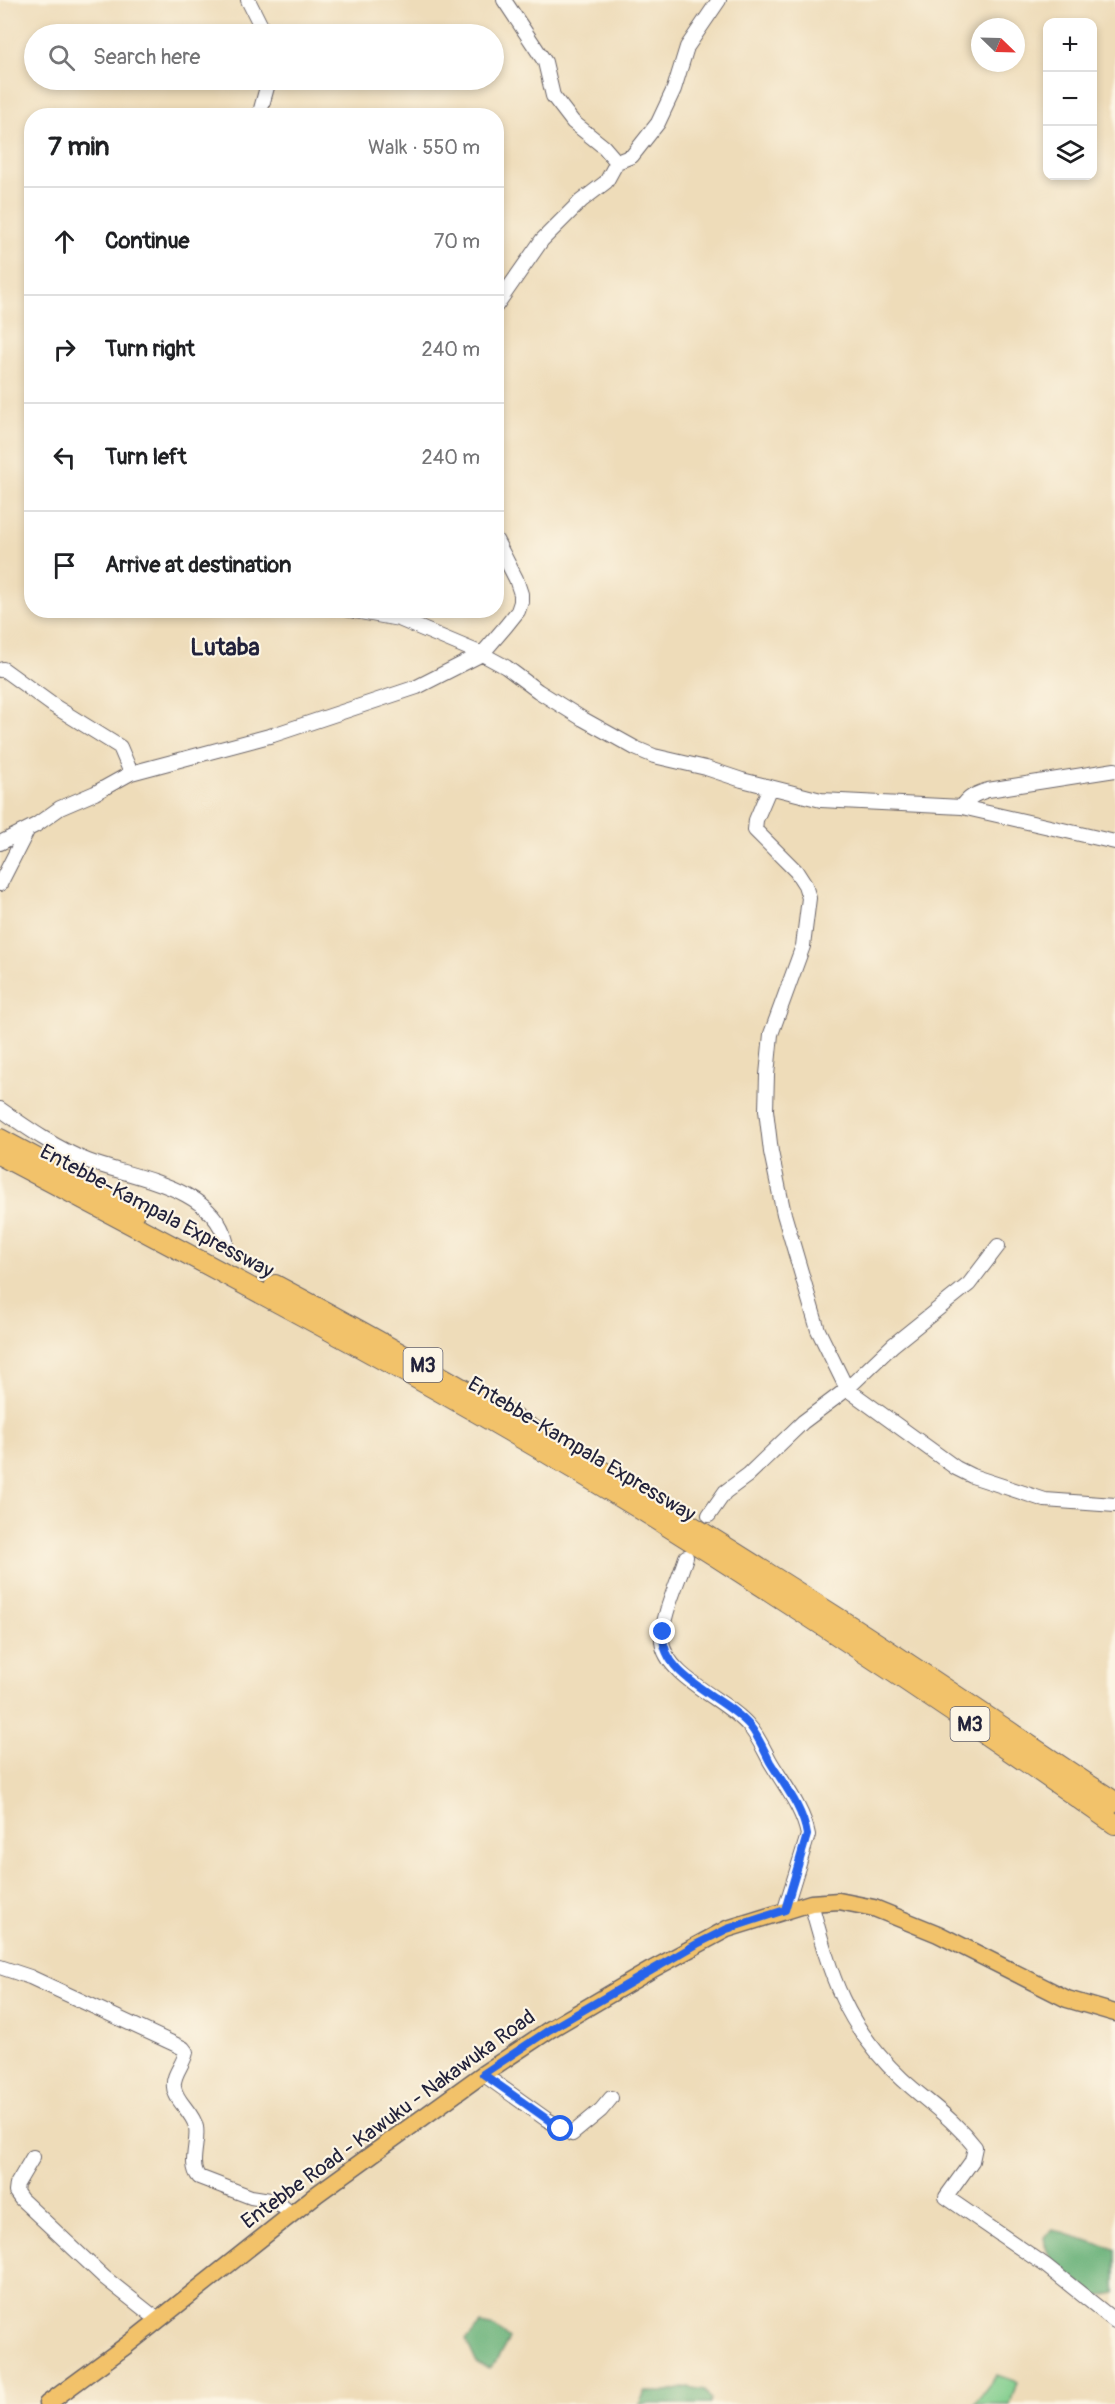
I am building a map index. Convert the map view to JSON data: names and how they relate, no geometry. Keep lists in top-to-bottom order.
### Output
{
  "streets": {
    "highway": ["Entebbe-Kampala Expressway", "M3"],
    "main road": ["Entebbe Road - Kawuku - Nakawuka Road"]
  },
  "districts": ["Lutaba"],
  "north": "bottom right",
  "page": {
    "map_buttons": ["+", "−"],
    "search": "Search here",
    "heading": ["7 min", "Walk · 550 m"],
    "list": [
      ["Continue", "70 m"],
      ["Turn right", "240 m"],
      ["Turn left", "240 m"],
      "Arrive at destination"
    ]
  }
}
